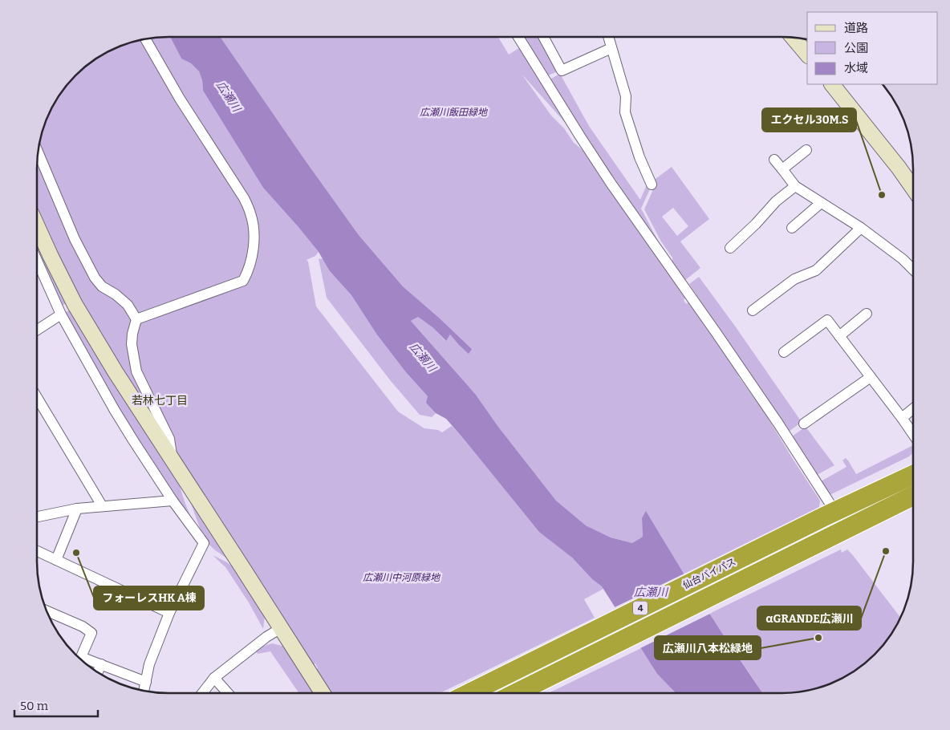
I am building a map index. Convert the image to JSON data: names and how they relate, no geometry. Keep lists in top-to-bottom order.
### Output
{
  "streets": {
    "highway": ["仙台バイパス", "4"]
  },
  "districts": ["若林七丁目"],
  "water": ["広瀬川"],
  "parks": ["広瀬川飯田緑地", "広瀬川中河原緑地"],
  "places": [
    "エクセル30M.S",
    "αGRANDE広瀬川",
    "フォーレスHK A棟",
    "広瀬川八本松緑地"
  ],
  "legend": ["道路", "公園", "水域"],
  "scale_bar": "50 m"
}
